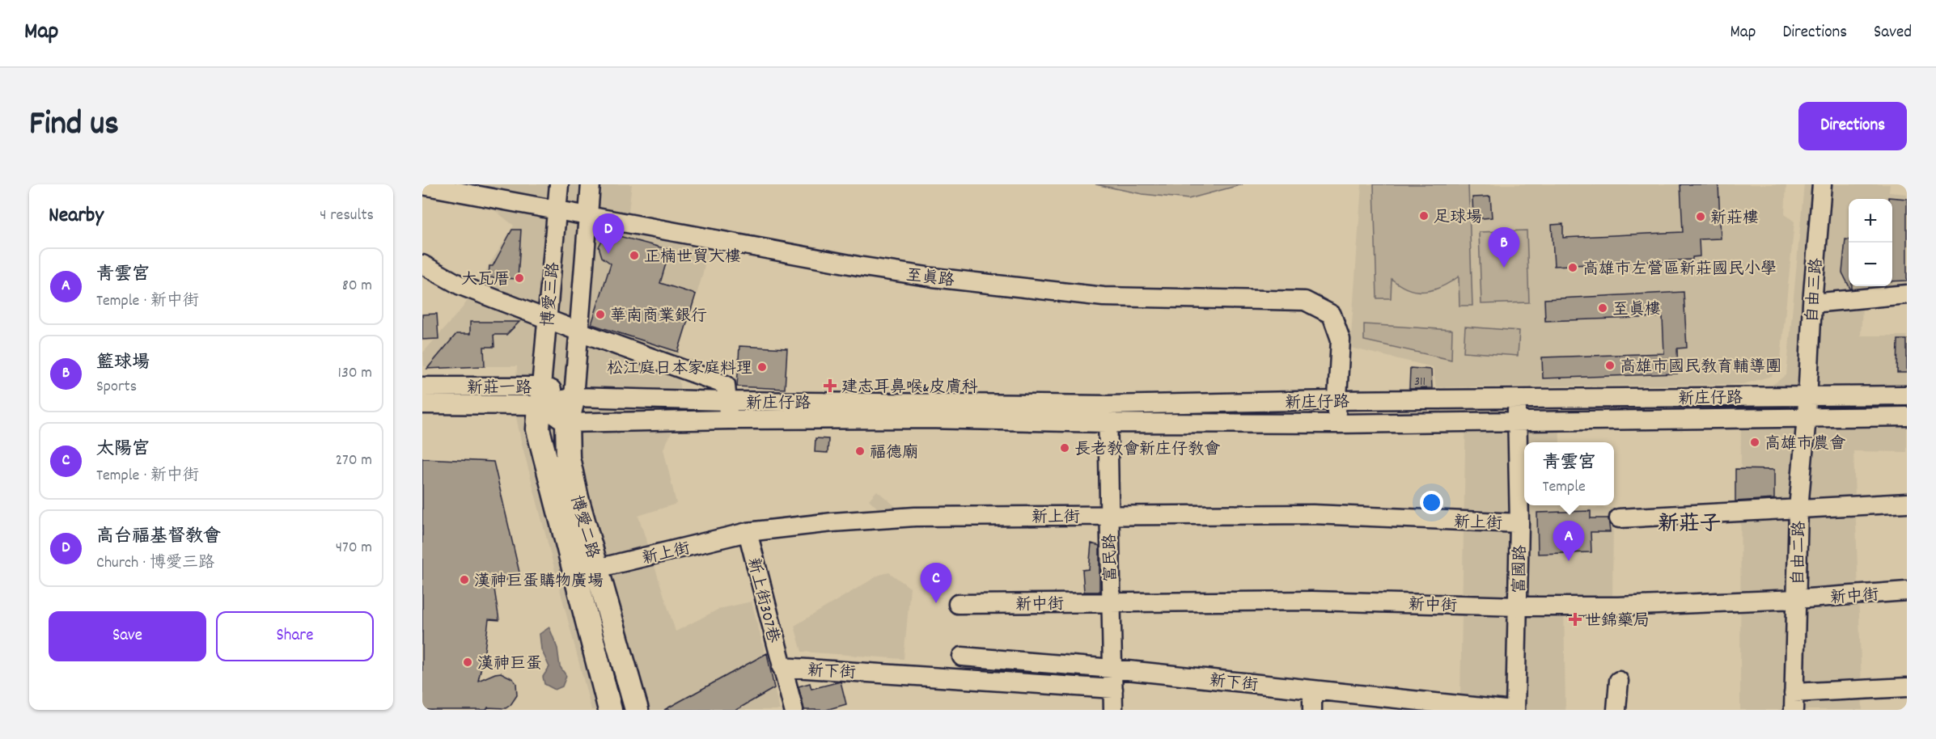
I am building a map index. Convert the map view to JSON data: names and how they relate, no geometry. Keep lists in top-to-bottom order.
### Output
{
  "streets": {
    "main road": ["博愛二路"],
    "street": [
      "至真路",
      "自由三路",
      "博愛三路",
      "新莊一路",
      "新庄仔路",
      "新上街",
      "自由二路",
      "富民路",
      "富國路",
      "新中街",
      "新上街307巷",
      "新下街"
    ]
  },
  "crossings": [
    ["至真路", "博愛三路"],
    ["至真路", "新庄仔路"],
    ["自由三路", "新庄仔路"],
    ["自由三路", "自由二路"],
    ["博愛三路", "新莊一路"],
    ["博愛三路", "新庄仔路"],
    ["博愛三路", "博愛二路"],
    ["新莊一路", "新庄仔路"],
    ["新莊一路", "博愛二路"],
    ["新庄仔路", "博愛二路"],
    ["新庄仔路", "自由二路"],
    ["新庄仔路", "富民路"],
    ["新庄仔路", "富國路"],
    ["新上街", "博愛二路"],
    ["新上街", "富民路"],
    ["新上街", "富國路"],
    ["新上街", "新上街307巷"],
    ["自由二路", "新中街"],
    ["富民路", "新中街"],
    ["富民路", "新下街"],
    ["富國路", "新中街"],
    ["新上街307巷", "新下街"]
  ],
  "districts": ["新莊子"],
  "places": {
    "other": [
      "足球場",
      "新莊樓",
      "正楠世貿大樓",
      "高雄市左營區新莊國民小學",
      "大瓦厝",
      "至真樓",
      "華南商業銀行",
      "高雄市國民教育輔導團",
      "松江庭日本家庭料理",
      "高雄市農會",
      "長老教會新庄仔教會",
      "福德廟",
      "漢神巨蛋購物廣場",
      "漢神巨蛋"
    ],
    "health": ["建志耳鼻喉&皮膚科", "世錦藥局"]
  },
  "house_numbers": ["311"],
  "page": {
    "header": "Map",
    "nav": ["Map", "Directions", "Saved"],
    "title": "Find us",
    "buttons": [
      "Directions",
      ["Save", "Share"]
    ],
    "heading": ["Nearby", "4 results"],
    "map_buttons": ["+", "−"],
    "pins": [
      "D",
      "B",
      "A",
      "C"
    ],
    "list": [
      {
        "mark": "A",
        "name": "青雲宮",
        "note": "Temple · 新中街",
        "value": "80 m"
      },
      {
        "mark": "B",
        "name": "籃球場",
        "note": "Sports",
        "value": "130 m"
      },
      {
        "mark": "C",
        "name": "太陽宮",
        "note": "Temple · 新中街",
        "value": "270 m"
      },
      {
        "mark": "D",
        "name": "高台福基督教會",
        "note": "Church · 博愛三路",
        "value": "470 m"
      }
    ],
    "popup": ["青雲宮", "Temple"]
  }
}
